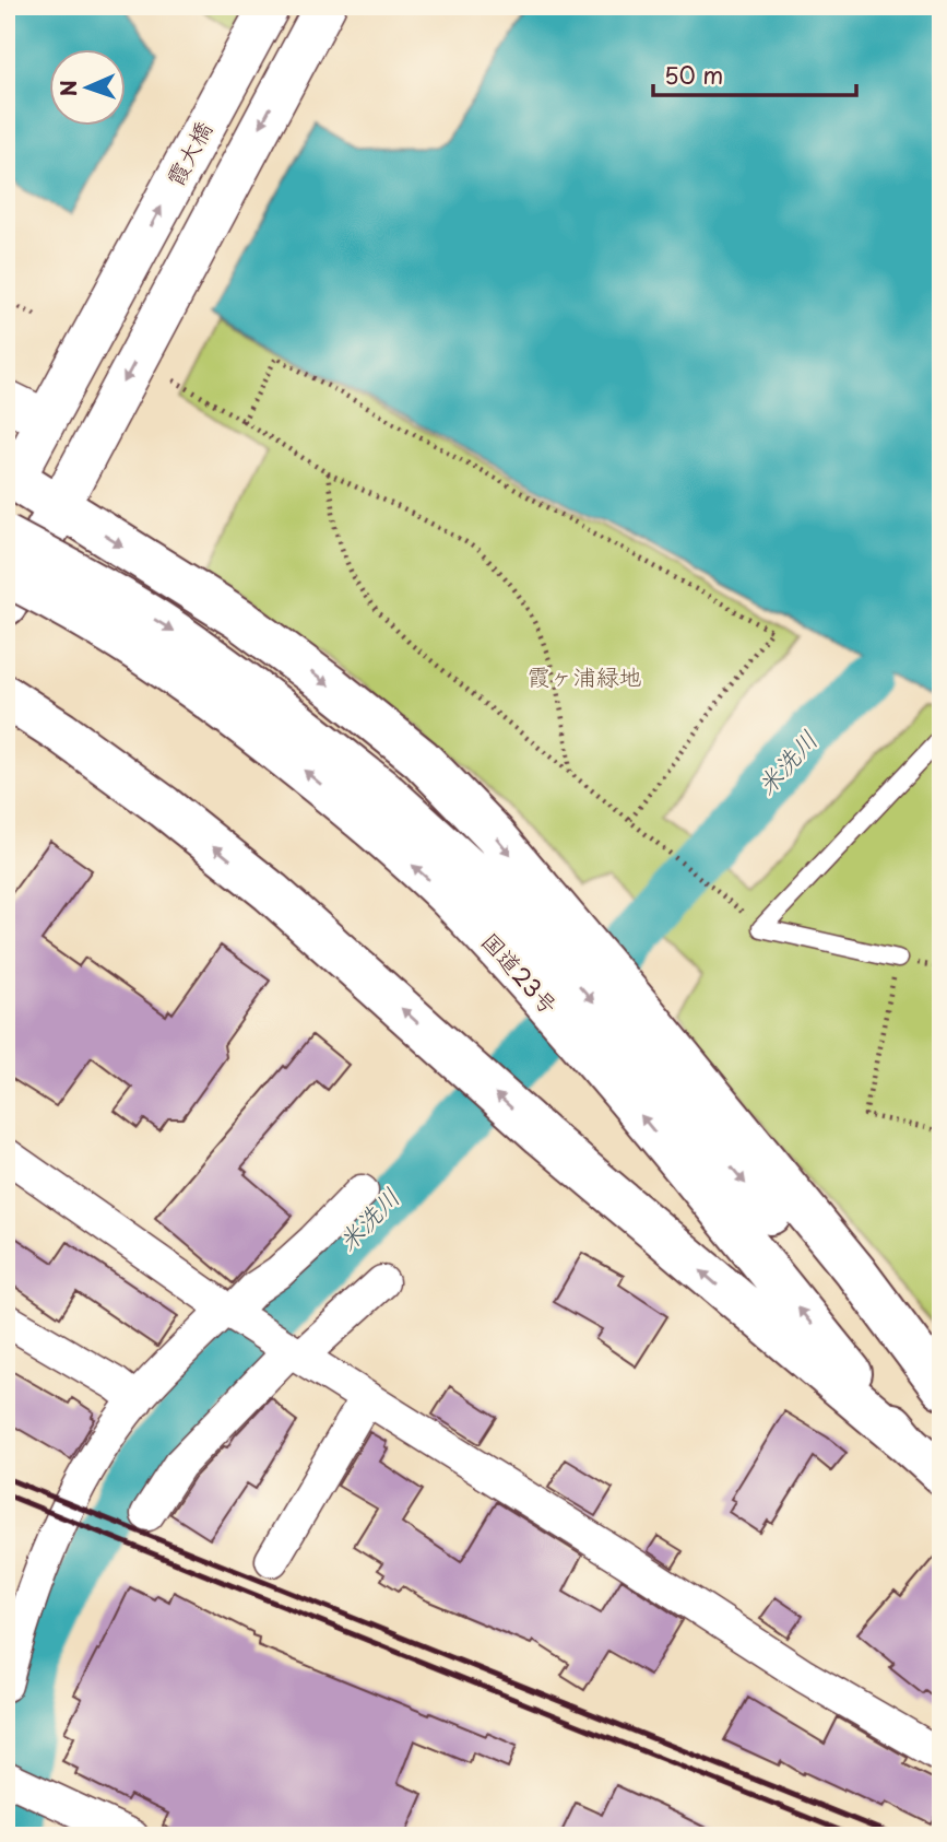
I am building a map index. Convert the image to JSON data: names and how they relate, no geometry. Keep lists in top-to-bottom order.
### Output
{
  "streets": {
    "main road": ["国道23号"],
    "street": ["霞大橋"]
  },
  "water": ["米洗川"],
  "parks": ["霞ヶ浦緑地"],
  "scale_bar": "50 m",
  "north": "left"
}
